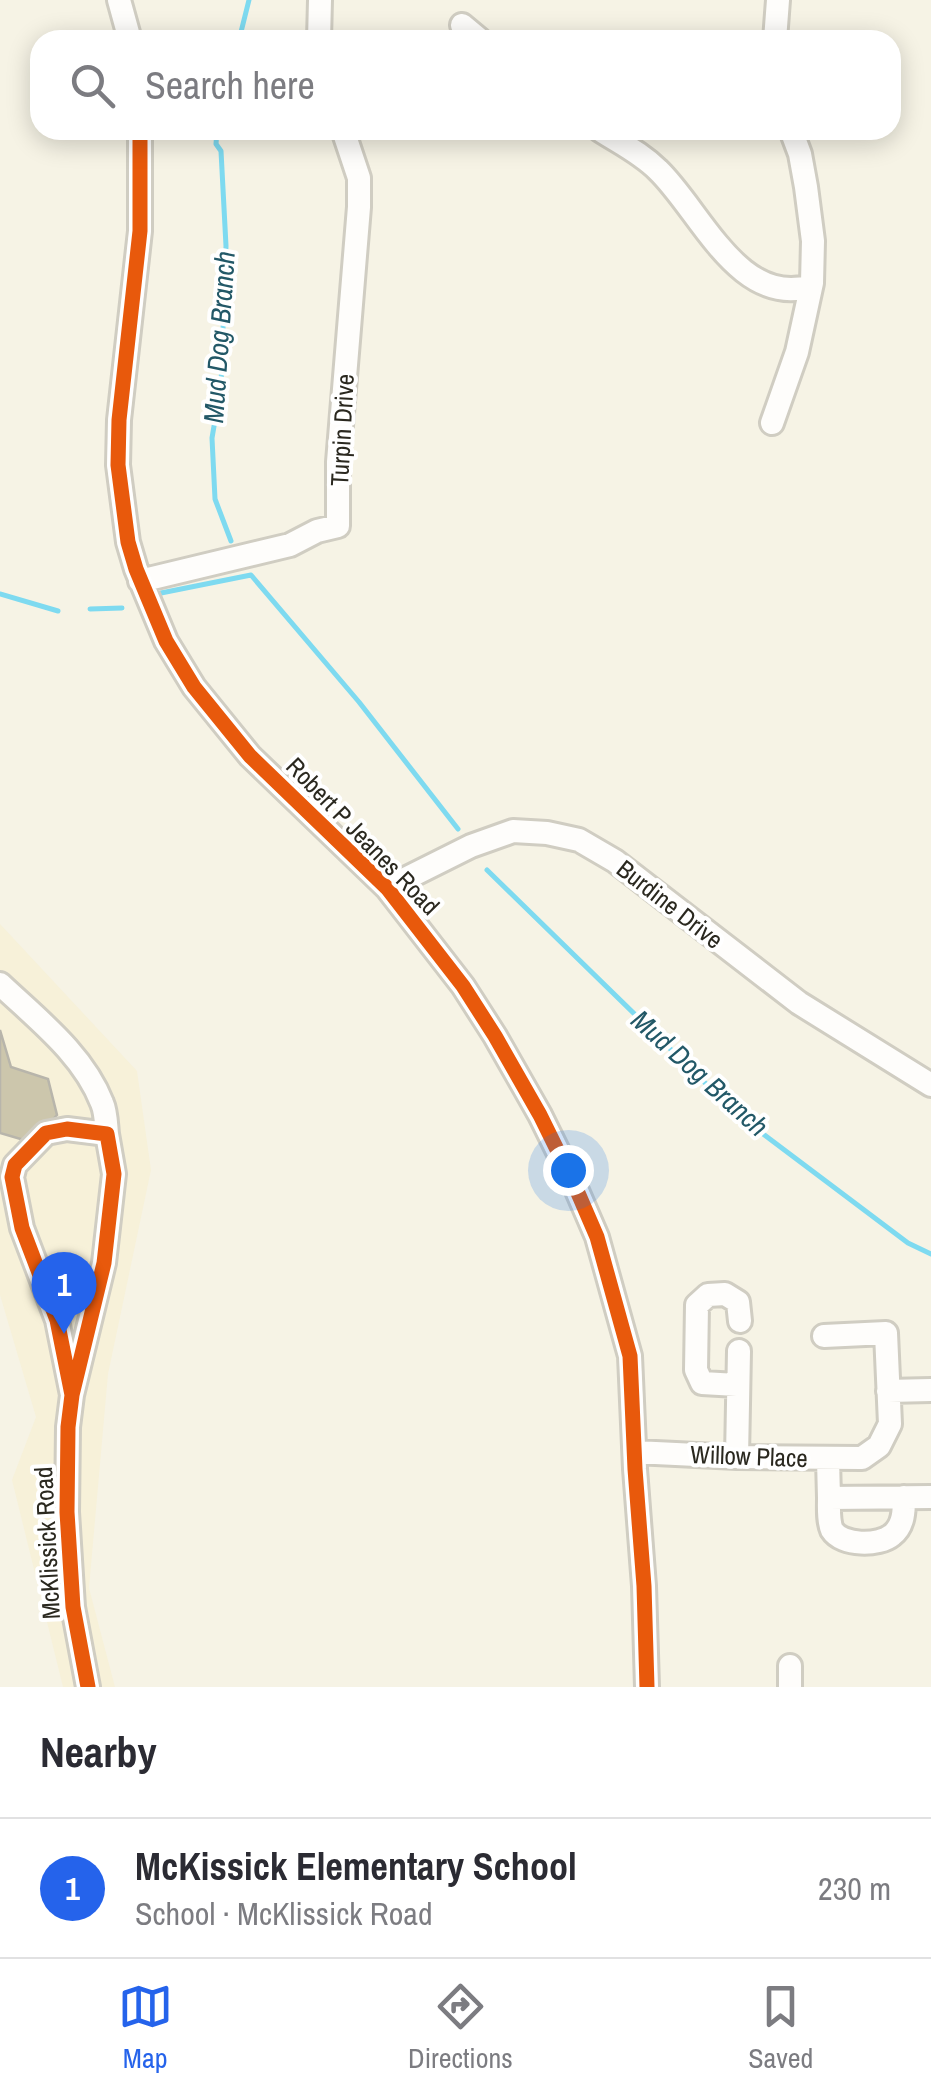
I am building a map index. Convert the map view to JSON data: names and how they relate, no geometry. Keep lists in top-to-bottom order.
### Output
{
  "streets": {
    "street": [
      "Turpin Drive",
      "Robert P Jeanes Road",
      "Burdine Drive",
      "Willow Place",
      "McKlissick Road"
    ]
  },
  "crossings": [
    ["Turpin Drive", "Robert P Jeanes Road"],
    ["Robert P Jeanes Road", "Burdine Drive"],
    ["Robert P Jeanes Road", "Willow Place"]
  ],
  "water": ["Mud Dog Branch"],
  "page": {
    "search": "Search here",
    "pins": "1",
    "heading": "Nearby",
    "list": [
      {
        "mark": "1",
        "name": "McKissick Elementary School",
        "note": "School · McKlissick Road",
        "value": "230 m"
      }
    ],
    "nav": ["Map", "Directions", "Saved"]
  }
}
